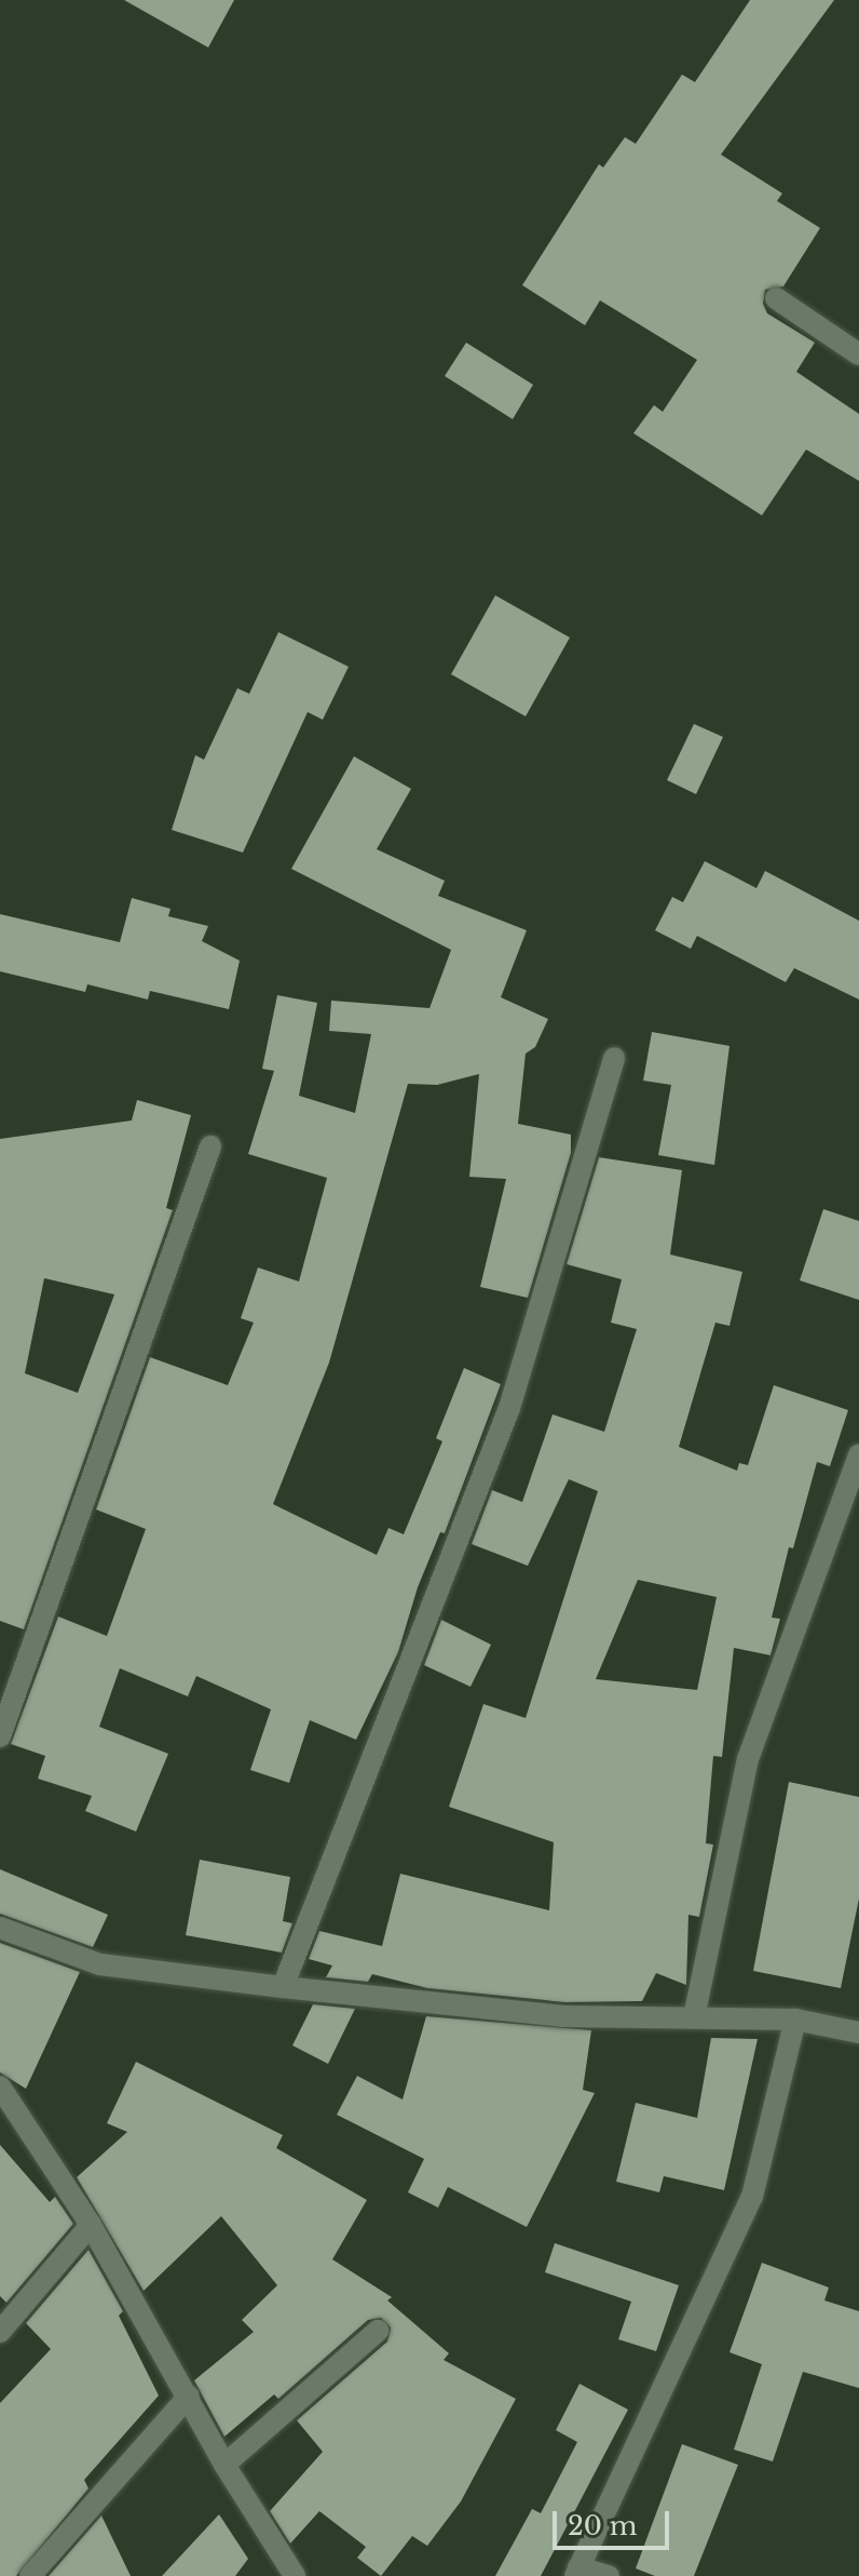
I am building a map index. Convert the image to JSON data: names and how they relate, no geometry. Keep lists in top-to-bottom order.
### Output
{
  "scale_bar": "20 m"
}
